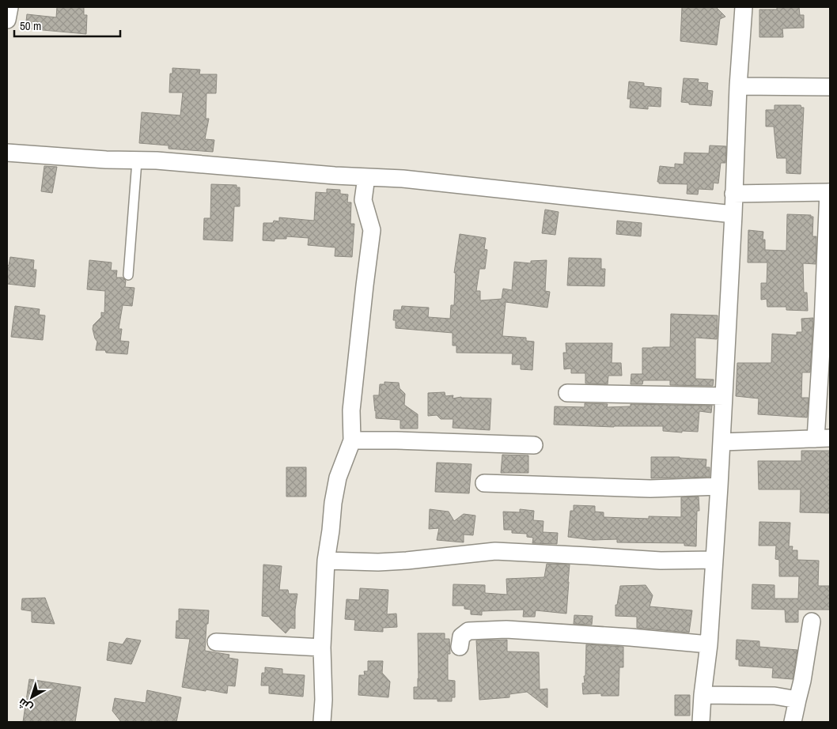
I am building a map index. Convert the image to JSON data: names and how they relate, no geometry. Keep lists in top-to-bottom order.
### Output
{
  "scale_bar": "50 m",
  "north": "bottom left"
}
